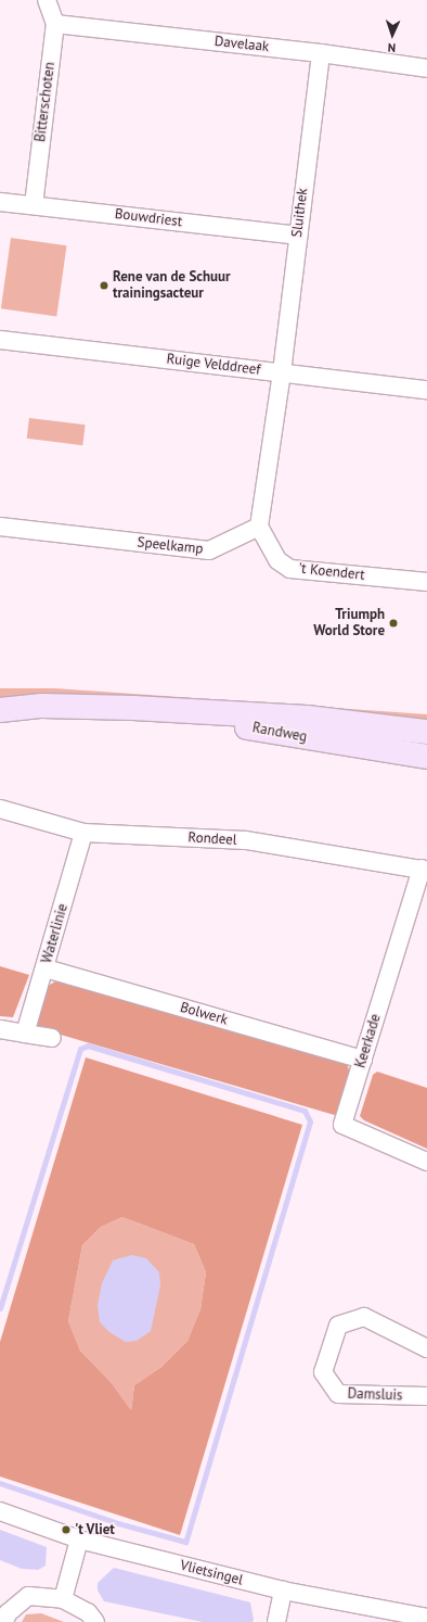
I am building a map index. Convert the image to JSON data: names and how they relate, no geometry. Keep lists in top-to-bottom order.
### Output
{
  "streets": {
    "main road": ["Randweg"],
    "street": [
      "Davelaak",
      "Bitterschoten",
      "Sluithek",
      "Bouwdriest",
      "Ruige Velddreef",
      "Speelkamp",
      "'t Koendert",
      "Rondeel",
      "Waterlinie",
      "Bolwerk",
      "Keerkade",
      "Damsluis",
      "Vlietsingel"
    ]
  },
  "crossings": [
    ["Davelaak", "Bitterschoten"],
    ["Davelaak", "Sluithek"],
    ["Bitterschoten", "Bouwdriest"],
    ["Sluithek", "Bouwdriest"],
    ["Sluithek", "Ruige Velddreef"],
    ["Speelkamp", "'t Koendert"],
    ["Rondeel", "Waterlinie"],
    ["Rondeel", "Keerkade"],
    ["Waterlinie", "Bolwerk"],
    ["Bolwerk", "Keerkade"]
  ],
  "places": ["Rene van de Schuur trainingsacteur", "Triumph World Store", "'t Vliet"],
  "north": "bottom"
}
